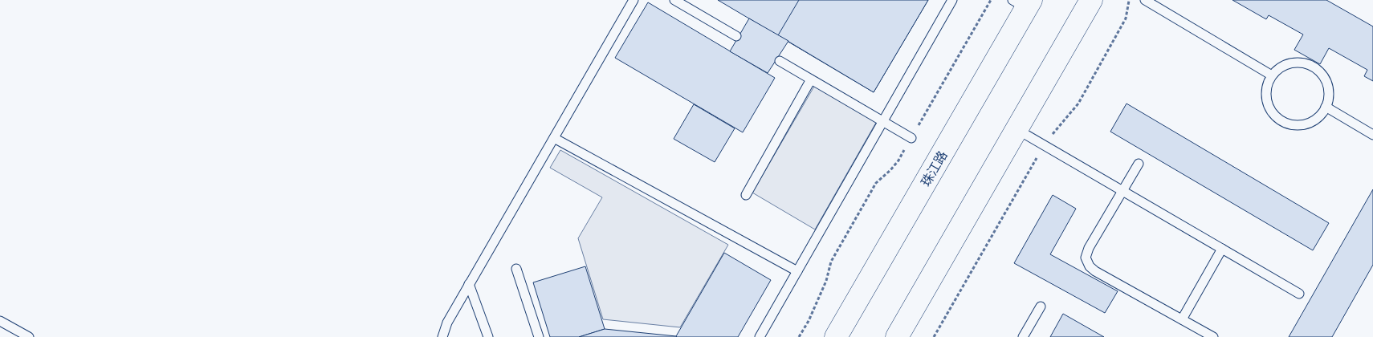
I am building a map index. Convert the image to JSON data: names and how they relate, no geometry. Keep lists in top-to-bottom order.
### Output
{
  "streets": {
    "street": ["珠江路"]
  }
}
